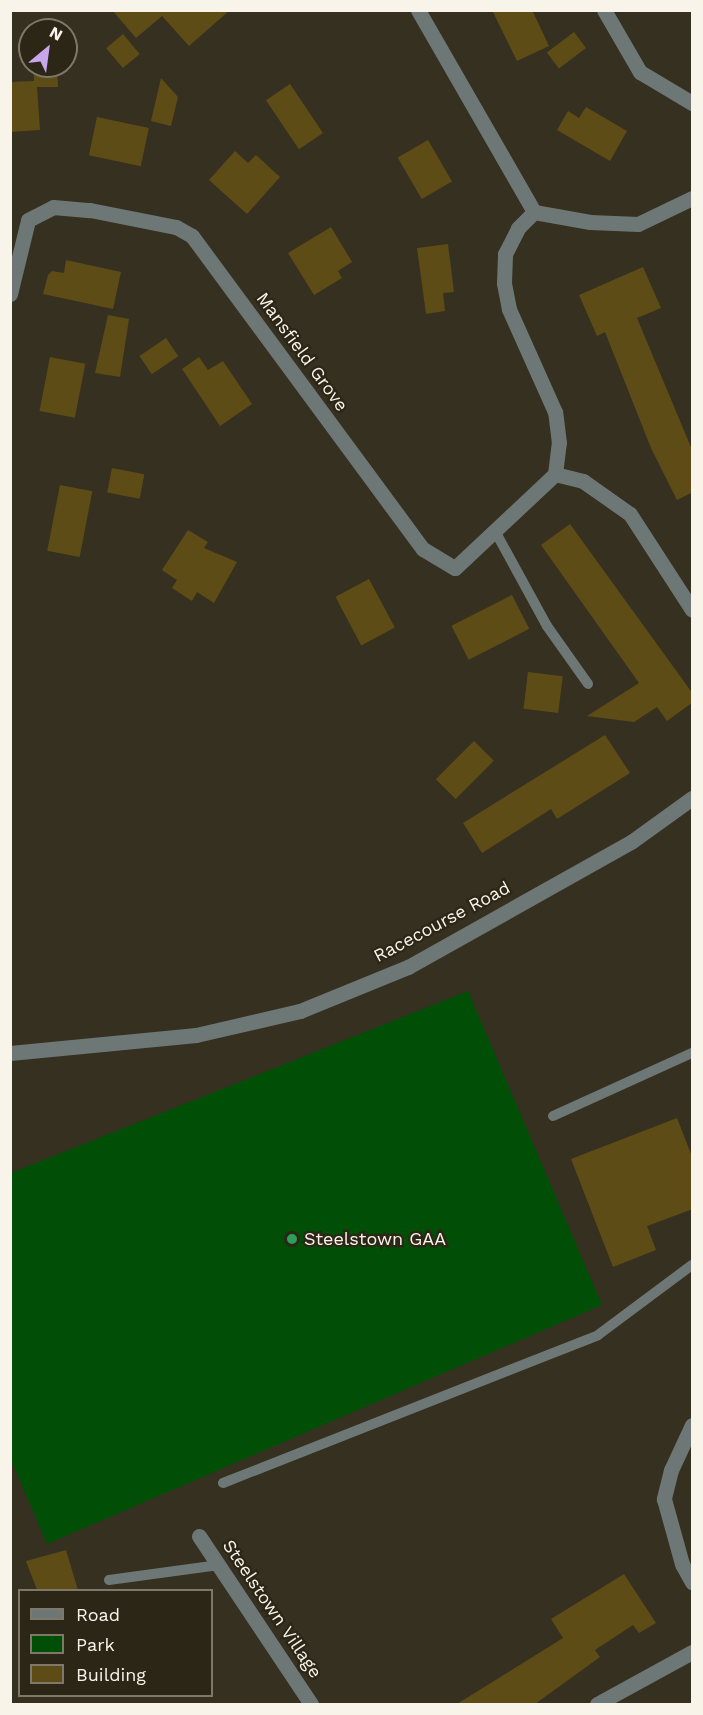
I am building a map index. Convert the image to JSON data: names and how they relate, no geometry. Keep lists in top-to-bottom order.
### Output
{
  "streets": {
    "street": ["Mansfield Grove", "Racecourse Road", "Steelstown Village"]
  },
  "places": ["Steelstown GAA"],
  "legend": ["Road", "Park", "Building"],
  "north": "top right"
}
